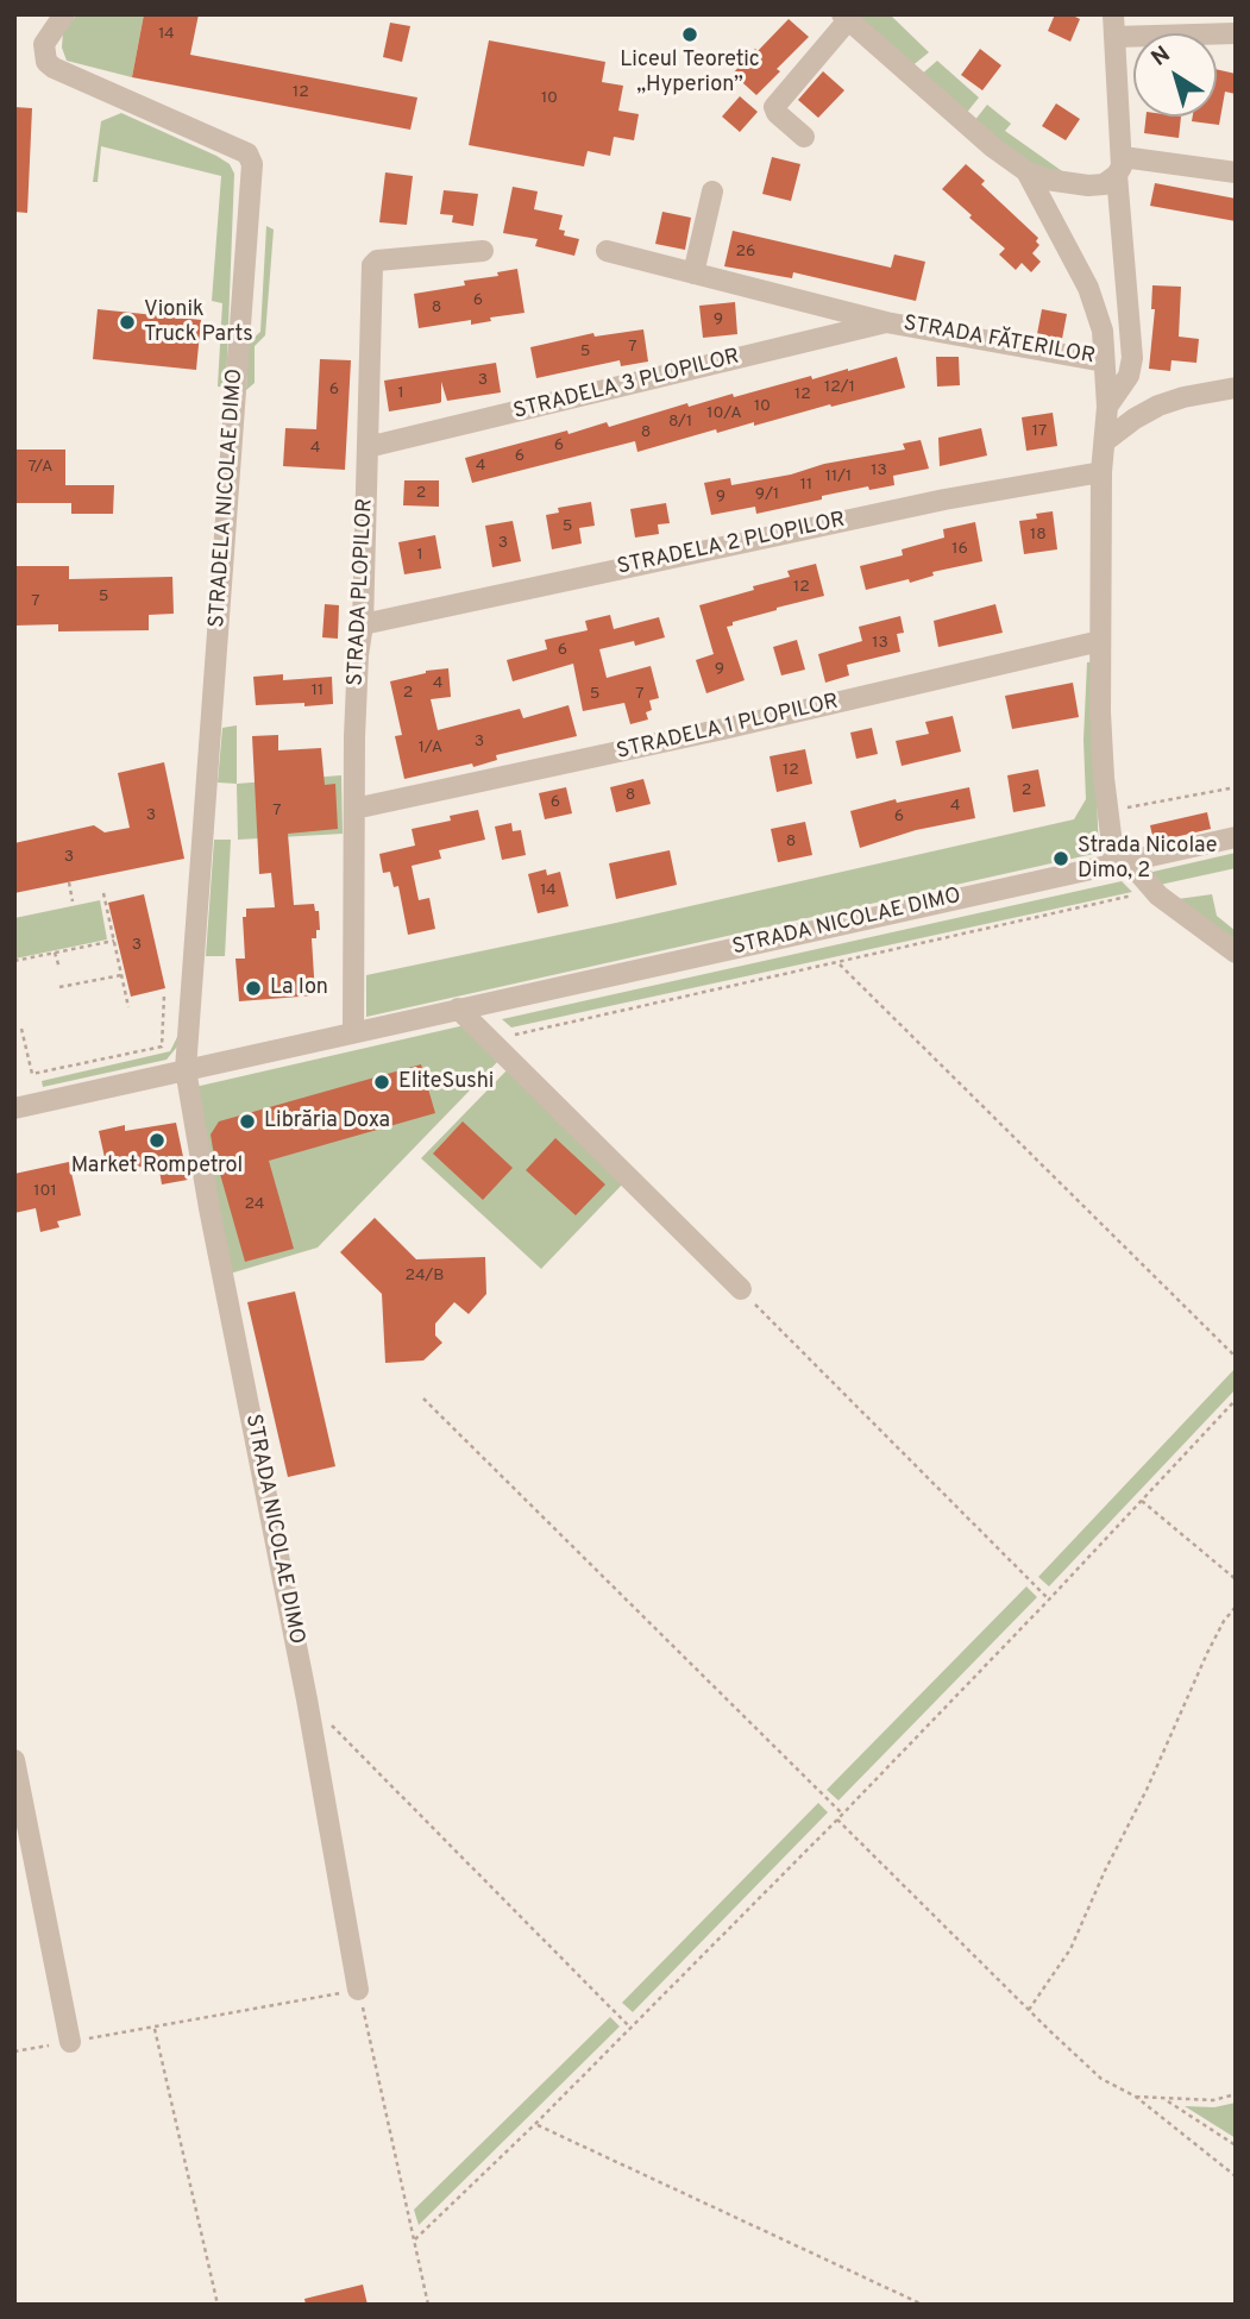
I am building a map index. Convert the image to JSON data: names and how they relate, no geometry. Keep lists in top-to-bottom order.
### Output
{
  "streets": {
    "street": [
      "STRADA FĂTERILOR",
      "STRADELA 3 PLOPILOR",
      "STRADELA NICOLAE DIMO",
      "STRADELA 2 PLOPILOR",
      "STRADA PLOPILOR",
      "STRADELA 1 PLOPILOR",
      "STRADA NICOLAE DIMO"
    ]
  },
  "crossings": [
    ["STRADA FĂTERILOR", "STRADELA 3 PLOPILOR"],
    ["STRADELA 3 PLOPILOR", "STRADA PLOPILOR"],
    ["STRADELA NICOLAE DIMO", "STRADA NICOLAE DIMO"],
    ["STRADELA 2 PLOPILOR", "STRADA PLOPILOR"],
    ["STRADA PLOPILOR", "STRADELA 1 PLOPILOR"],
    ["STRADA PLOPILOR", "STRADA NICOLAE DIMO"]
  ],
  "places": [
    "Liceul Teoretic „Hyperion”",
    "Vionik Truck Parts",
    "Strada Nicolae Dimo, 2",
    "La Ion",
    "EliteSushi",
    "Librăria Doxa",
    "Market Rompetrol"
  ],
  "house_numbers": [
    "14",
    "12",
    "10",
    "26",
    "6",
    "8",
    "9",
    "7",
    "5",
    "3",
    "12/1",
    "6",
    "1",
    "12",
    "10",
    "10/A",
    "8/1",
    "17",
    "8",
    "6",
    "4",
    "6",
    "4",
    "7/A",
    "13",
    "11/1",
    "11",
    "2",
    "9/1",
    "9",
    "5",
    "18",
    "3",
    "16",
    "1",
    "12",
    "5",
    "7",
    "13",
    "6",
    "9",
    "4",
    "11",
    "2",
    "5",
    "7",
    "3",
    "1/A",
    "12",
    "2",
    "8",
    "6",
    "4",
    "7",
    "3",
    "6",
    "8",
    "3",
    "14",
    "3",
    "101",
    "24",
    "24/B"
  ],
  "north": "top left"
}
